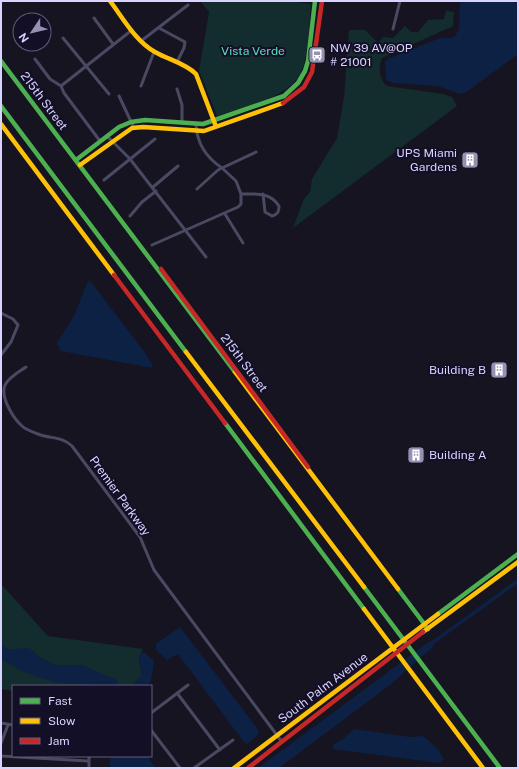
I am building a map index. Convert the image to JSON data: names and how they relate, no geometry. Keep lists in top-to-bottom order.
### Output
{
  "streets": {
    "main road": ["215th Street", "South Palm Avenue"],
    "street": ["Premier Parkway"]
  },
  "crossings": [
    ["215th Street", "South Palm Avenue"],
    ["Premier Parkway", "South Palm Avenue"]
  ],
  "parks": ["Vista Verde"],
  "places": {
    "bus stop": ["NW 39 AV@OP # 21001"],
    "building": ["UPS Miami Gardens", "Building B", "Building A"]
  },
  "legend": ["Fast", "Slow", "Jam"],
  "north": "bottom left"
}
